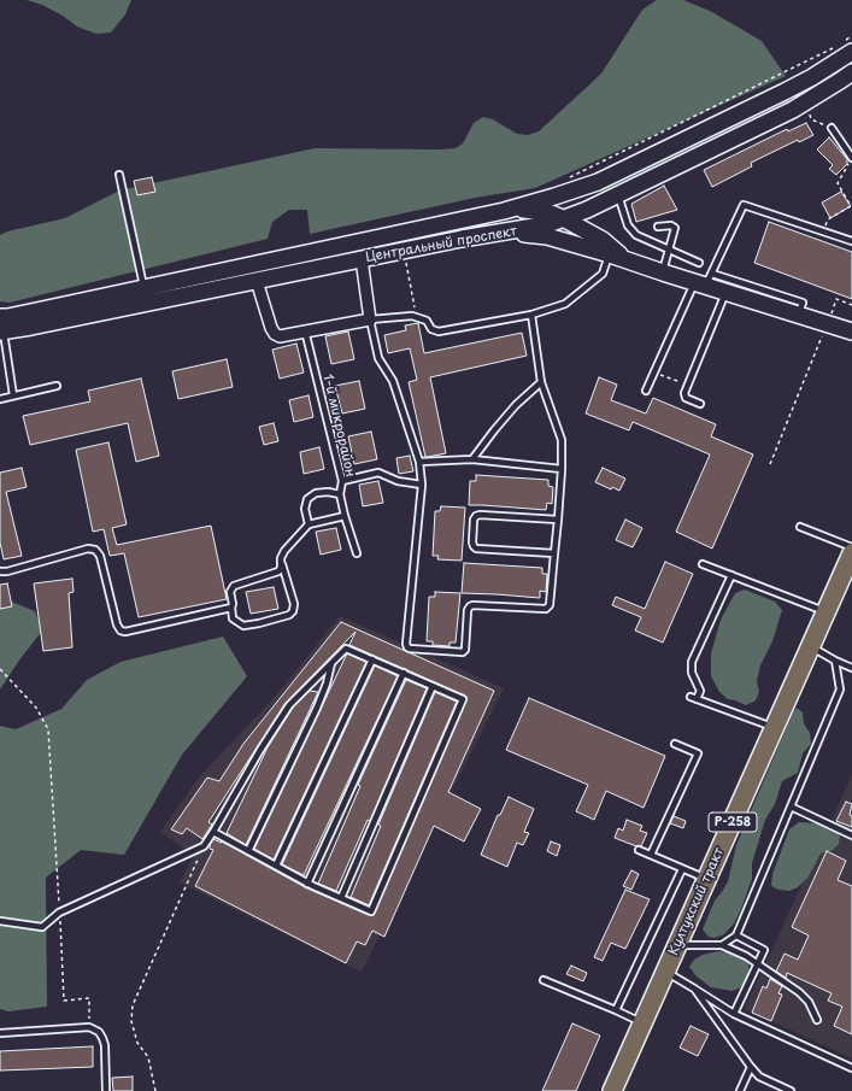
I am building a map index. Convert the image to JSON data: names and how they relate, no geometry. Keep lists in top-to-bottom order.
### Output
{
  "streets": {
    "main road": ["Центральный проспект", "Р-258", "Култукский тракт"],
    "lane": ["1-й микрорайон"]
  }
}
